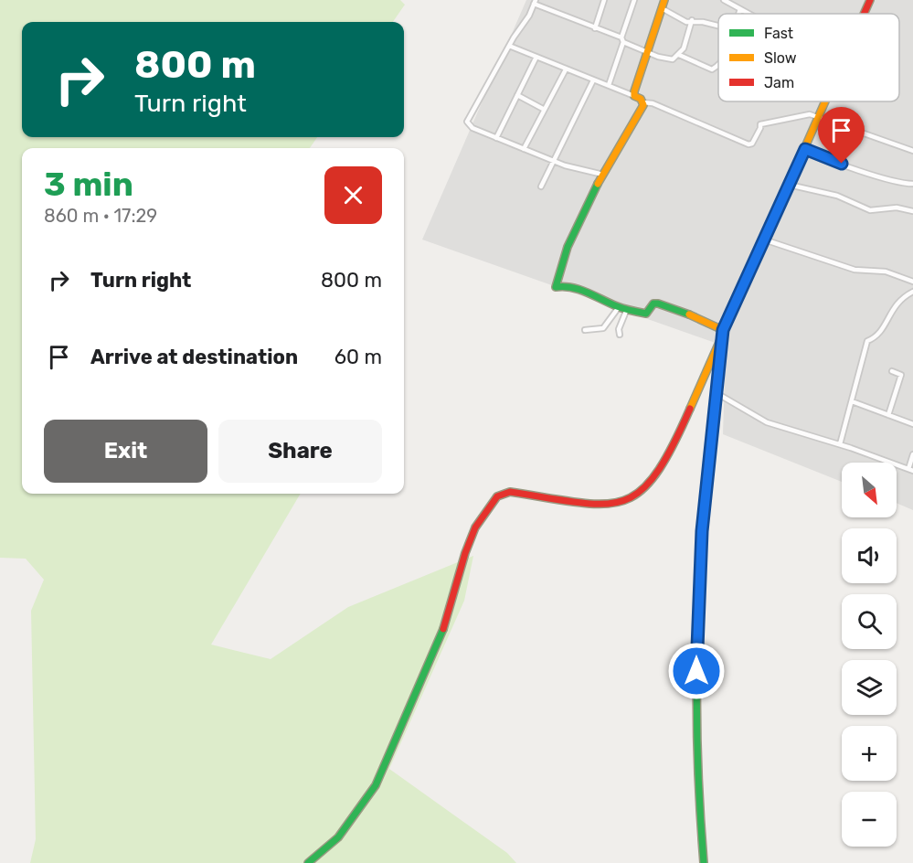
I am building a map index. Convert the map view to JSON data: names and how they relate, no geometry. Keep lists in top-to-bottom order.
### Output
{
  "legend": ["Fast", "Slow", "Jam"],
  "north": "bottom right",
  "page": {
    "turn": ["800 m", "Turn right"],
    "heading": ["3 min", "860 m · 17:29"],
    "list": [
      {
        "name": "Turn right",
        "value": "800 m"
      },
      {
        "name": "Arrive at destination",
        "value": "60 m"
      }
    ],
    "buttons": ["Exit", "Share"],
    "map_buttons": ["+", "−"]
  }
}
